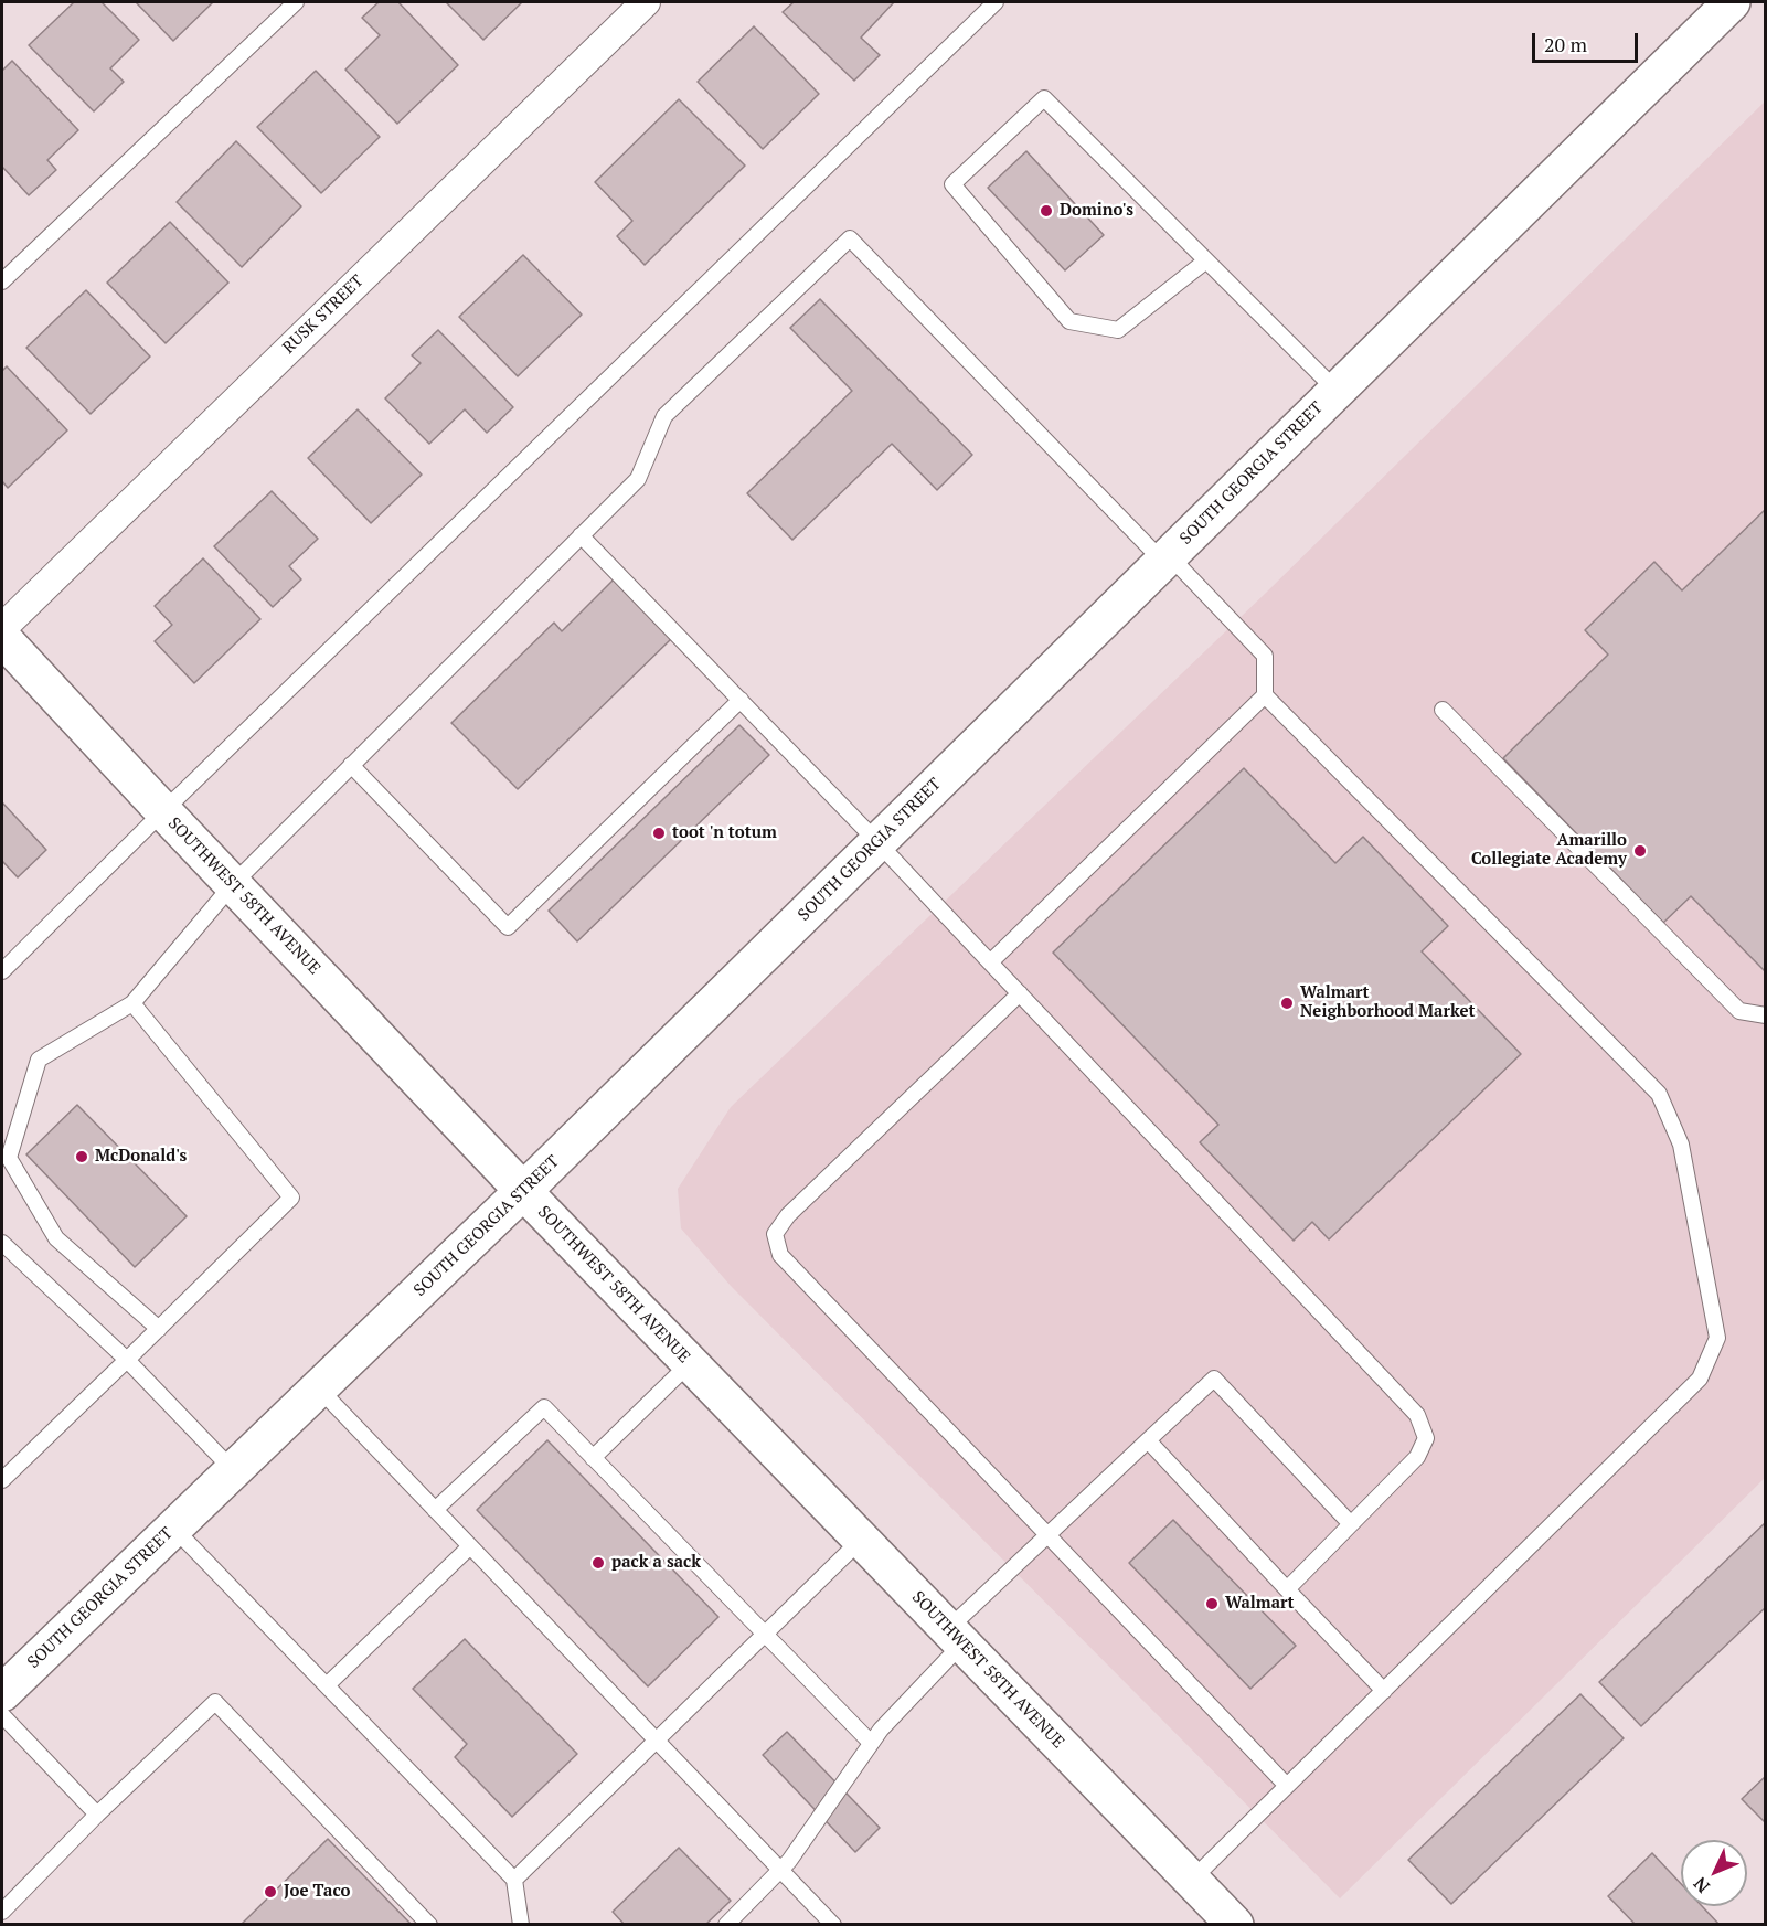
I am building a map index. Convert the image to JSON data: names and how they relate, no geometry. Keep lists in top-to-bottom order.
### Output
{
  "streets": {
    "main road": ["SOUTH GEORGIA STREET", "SOUTHWEST 58TH AVENUE"],
    "street": ["RUSK STREET"]
  },
  "crossings": [
    ["SOUTH GEORGIA STREET", "SOUTHWEST 58TH AVENUE"]
  ],
  "places": [
    "Domino's",
    "toot 'n totum",
    "Amarillo Collegiate Academy",
    "Walmart Neighborhood Market",
    "McDonald's",
    "pack a sack",
    "Walmart",
    "Joe Taco"
  ],
  "scale_bar": "20 m",
  "north": "bottom left"
}
